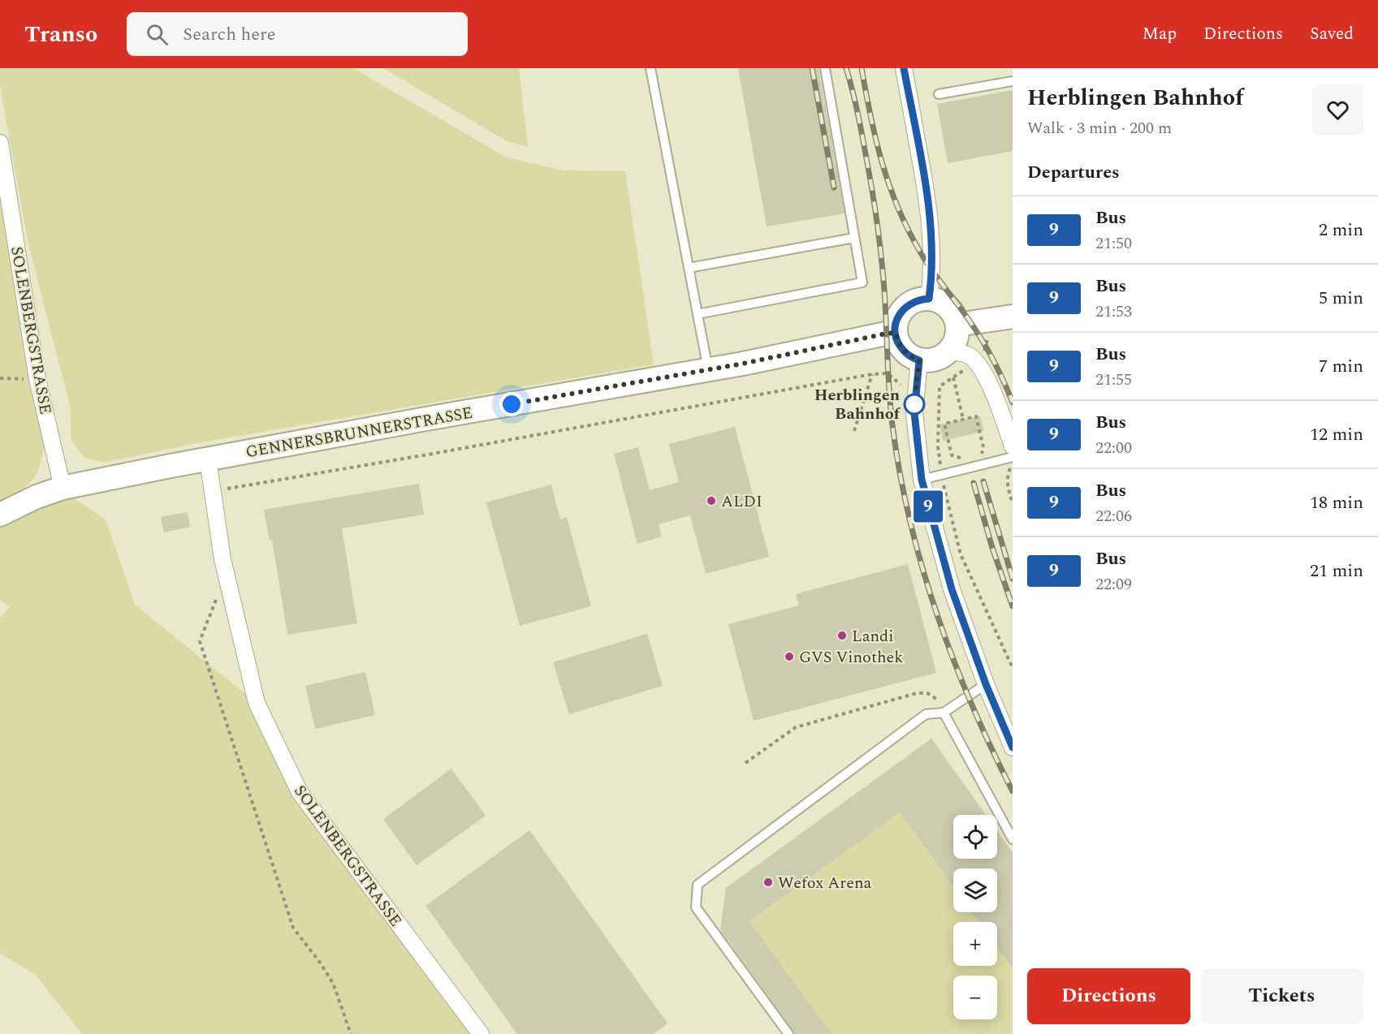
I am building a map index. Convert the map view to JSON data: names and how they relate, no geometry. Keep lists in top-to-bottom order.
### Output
{
  "streets": {
    "street": ["SOLENBERGSTRASSE", "GENNERSBRUNNERSTRASSE"]
  },
  "crossings": [
    ["SOLENBERGSTRASSE", "GENNERSBRUNNERSTRASSE"]
  ],
  "places": [
    "Herblingen Bahnhof",
    "ALDI",
    "Landi",
    "GVS Vinothek",
    "Wefox Arena"
  ],
  "lines": ["bus line 9"],
  "page": {
    "header": "Transo",
    "search": "Search here",
    "nav": ["Map", "Directions", "Saved"],
    "on_map": "9",
    "heading": [
      ["Herblingen Bahnhof", "Walk · 3 min · 200 m"],
      "Departures"
    ],
    "list": [
      {
        "mark": "9",
        "name": "Bus",
        "note": "21:50",
        "value": "2 min"
      },
      {
        "mark": "9",
        "name": "Bus",
        "note": "21:53",
        "value": "5 min"
      },
      {
        "mark": "9",
        "name": "Bus",
        "note": "21:55",
        "value": "7 min"
      },
      {
        "mark": "9",
        "name": "Bus",
        "note": "22:00",
        "value": "12 min"
      },
      {
        "mark": "9",
        "name": "Bus",
        "note": "22:06",
        "value": "18 min"
      },
      {
        "mark": "9",
        "name": "Bus",
        "note": "22:09",
        "value": "21 min"
      }
    ],
    "map_buttons": ["+", "−"],
    "buttons": ["Directions", "Tickets"]
  }
}
